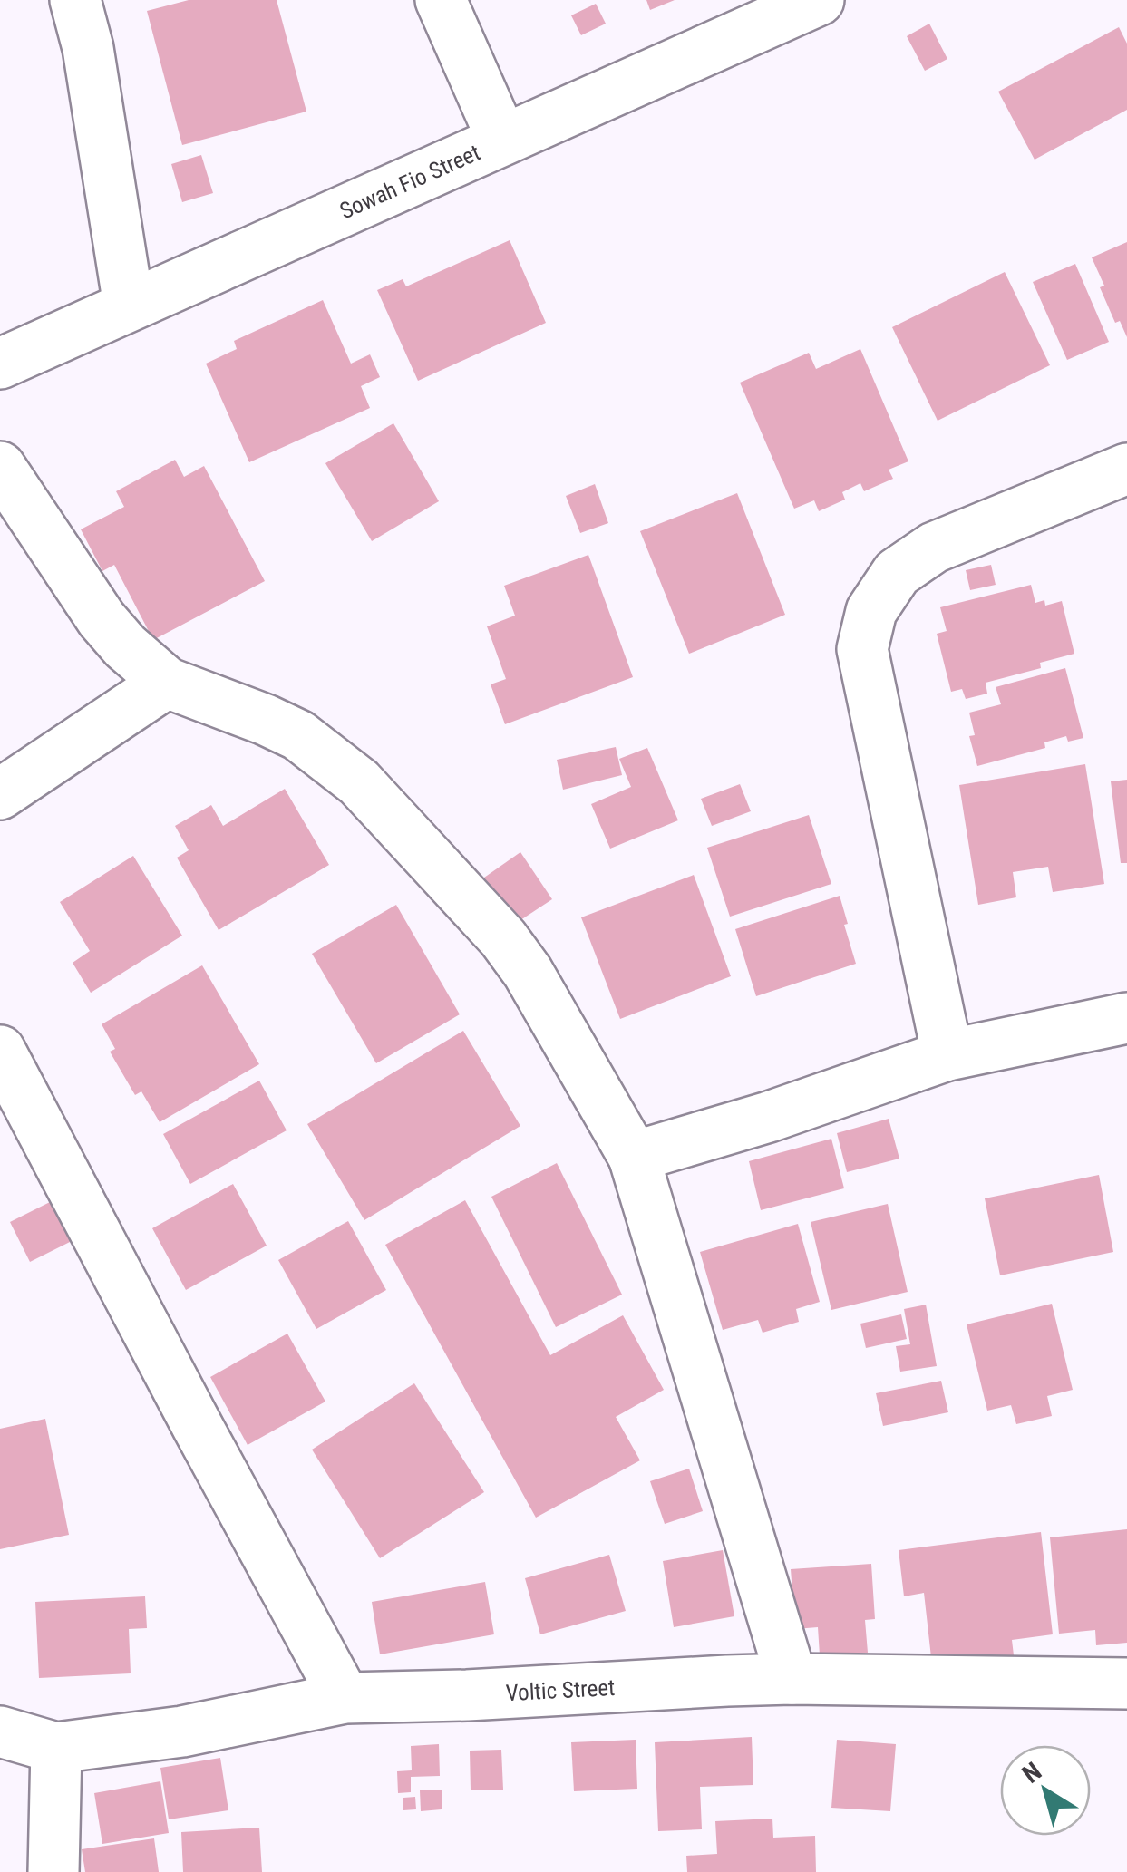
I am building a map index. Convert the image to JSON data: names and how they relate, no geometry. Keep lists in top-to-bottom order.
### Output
{
  "streets": {
    "street": ["Sowah Fio Street", "Voltic Street"]
  },
  "north": "top left"
}
